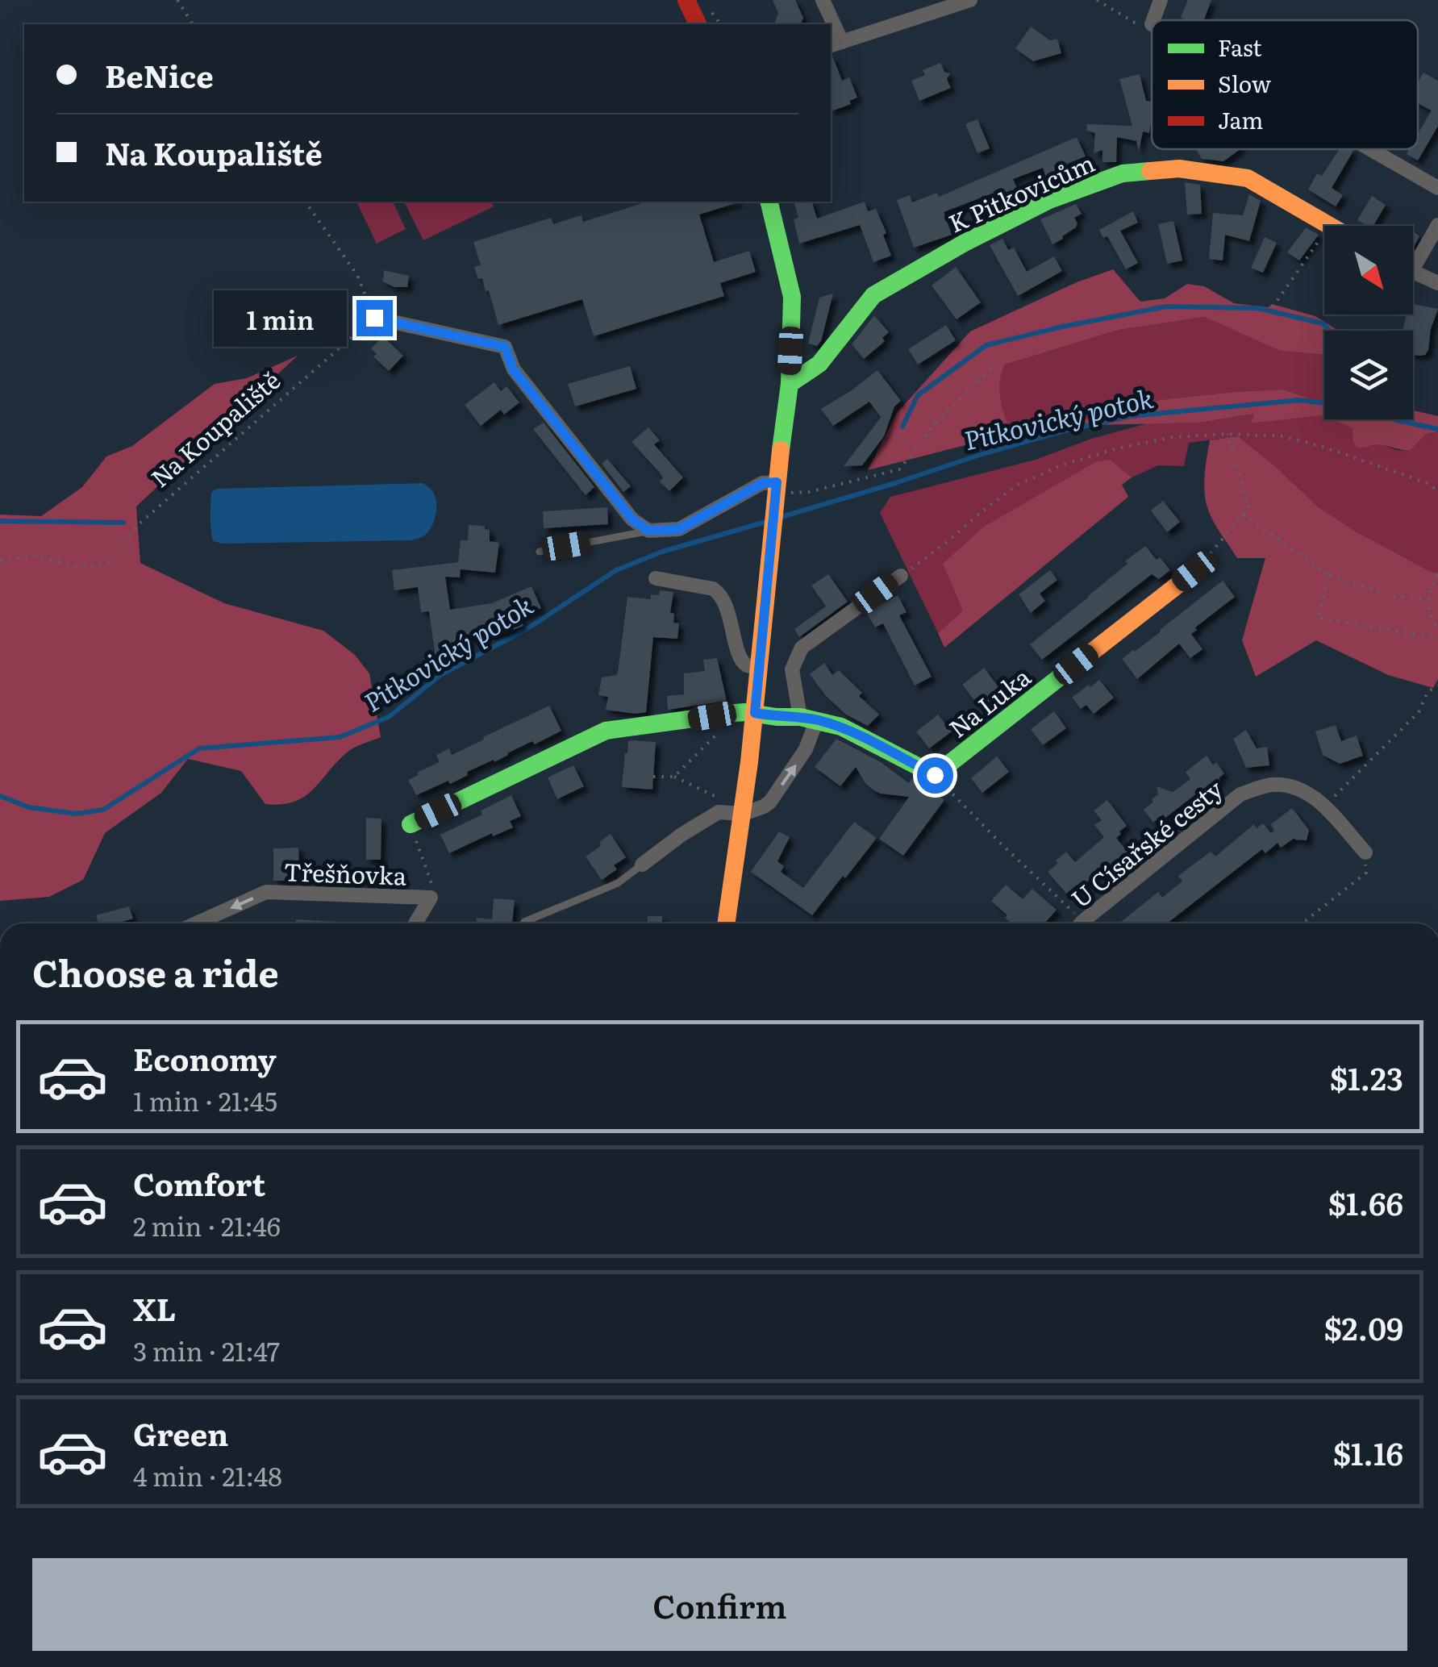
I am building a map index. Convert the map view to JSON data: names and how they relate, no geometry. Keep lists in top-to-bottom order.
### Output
{
  "streets": {
    "street": [
      "K Pitkovicům",
      "Na Luka",
      "U Císařské cesty",
      "Třešňovka"
    ],
    "path": ["Na Koupaliště"]
  },
  "one_way": ["Třešňovka"],
  "water": ["Pitkovický potok"],
  "legend": ["Fast", "Slow", "Jam"],
  "north": "bottom right",
  "page": {
    "banner": ["BeNice", "Na Koupaliště"],
    "bubble": "1 min",
    "heading": "Choose a ride",
    "list": [
      {
        "name": "Economy",
        "note": "1 min · 21:45",
        "value": "$1.23"
      },
      {
        "name": "Comfort",
        "note": "2 min · 21:46",
        "value": "$1.66"
      },
      {
        "name": "XL",
        "note": "3 min · 21:47",
        "value": "$2.09"
      },
      {
        "name": "Green",
        "note": "4 min · 21:48",
        "value": "$1.16"
      }
    ],
    "buttons": "Confirm"
  }
}
